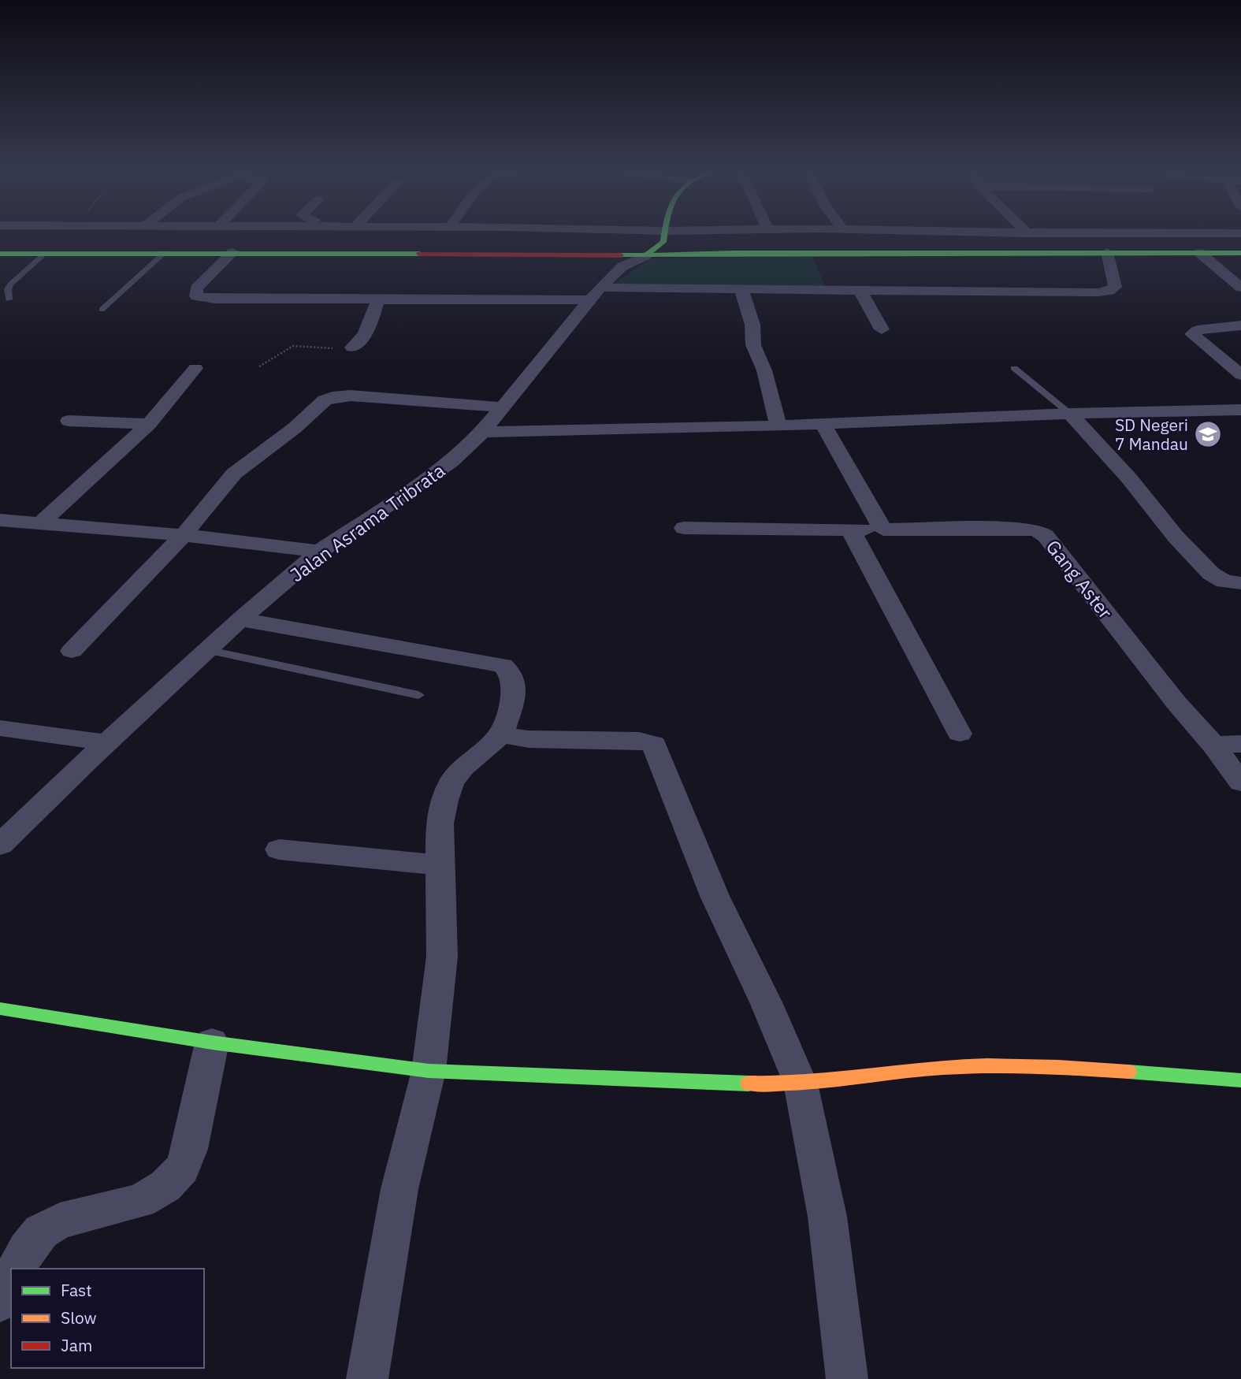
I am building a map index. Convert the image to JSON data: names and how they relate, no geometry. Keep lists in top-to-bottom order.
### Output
{
  "streets": {
    "street": ["Jalan Asrama Tribrata", "Gang Aster"]
  },
  "places": {
    "school or university": ["SD Negeri 7 Mandau"]
  },
  "legend": ["Fast", "Slow", "Jam"]
}
